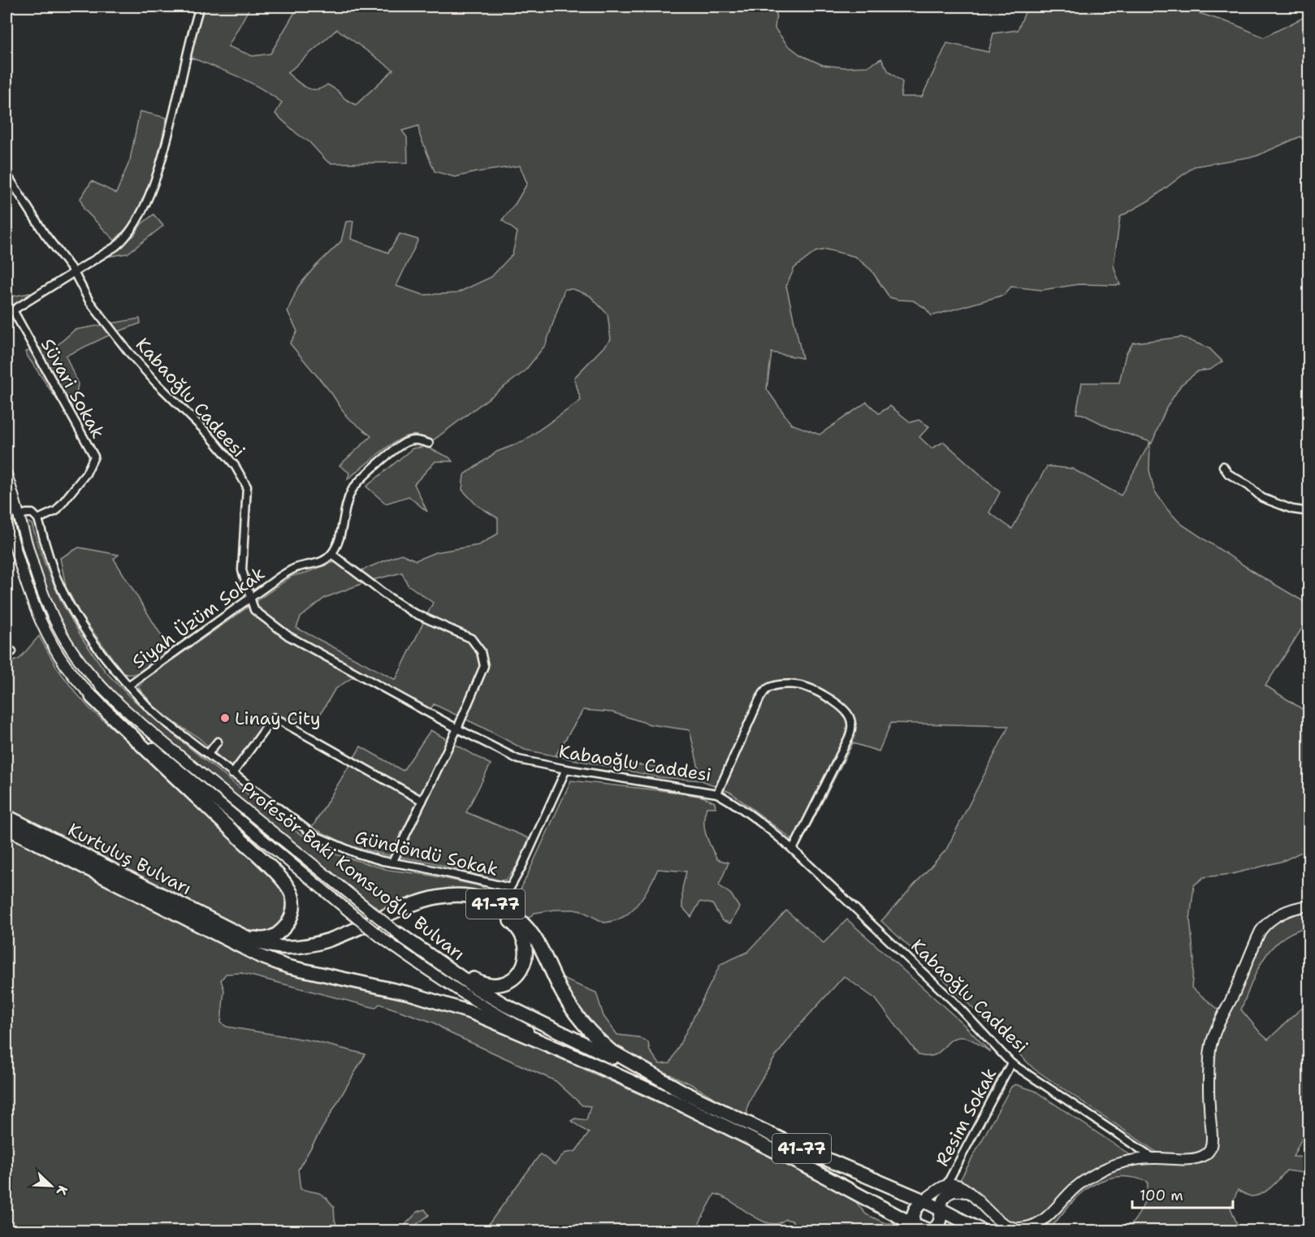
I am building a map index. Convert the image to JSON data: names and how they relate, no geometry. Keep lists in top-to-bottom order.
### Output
{
  "streets": {
    "highway": ["Kurtuluş Bulvarı", "Profesör Baki Komsuoğlu Bulvarı", "41-77"],
    "street": [
      "Süvari Sokak",
      "Kabaoğlu Cadeesi",
      "Siyah Üzüm Sokak",
      "Kabaoğlu Caddesi",
      "Gündöndü Sokak",
      "Resim Sokak"
    ]
  },
  "crossings": [
    ["Süvari Sokak", "Siyah Üzüm Sokak"],
    ["Kabaoğlu Cadeesi", "Siyah Üzüm Sokak"],
    ["Kabaoğlu Cadeesi", "Kabaoğlu Caddesi"],
    ["Siyah Üzüm Sokak", "Gündöndü Sokak"],
    ["Kabaoğlu Caddesi", "Gündöndü Sokak"],
    ["Kabaoğlu Caddesi", "Resim Sokak"],
    ["Kurtuluş Bulvarı", "41-77"],
    ["Profesör Baki Komsuoğlu Bulvarı", "41-77"]
  ],
  "places": ["Linay City"],
  "scale_bar": "100 m",
  "north": "bottom right"
}
